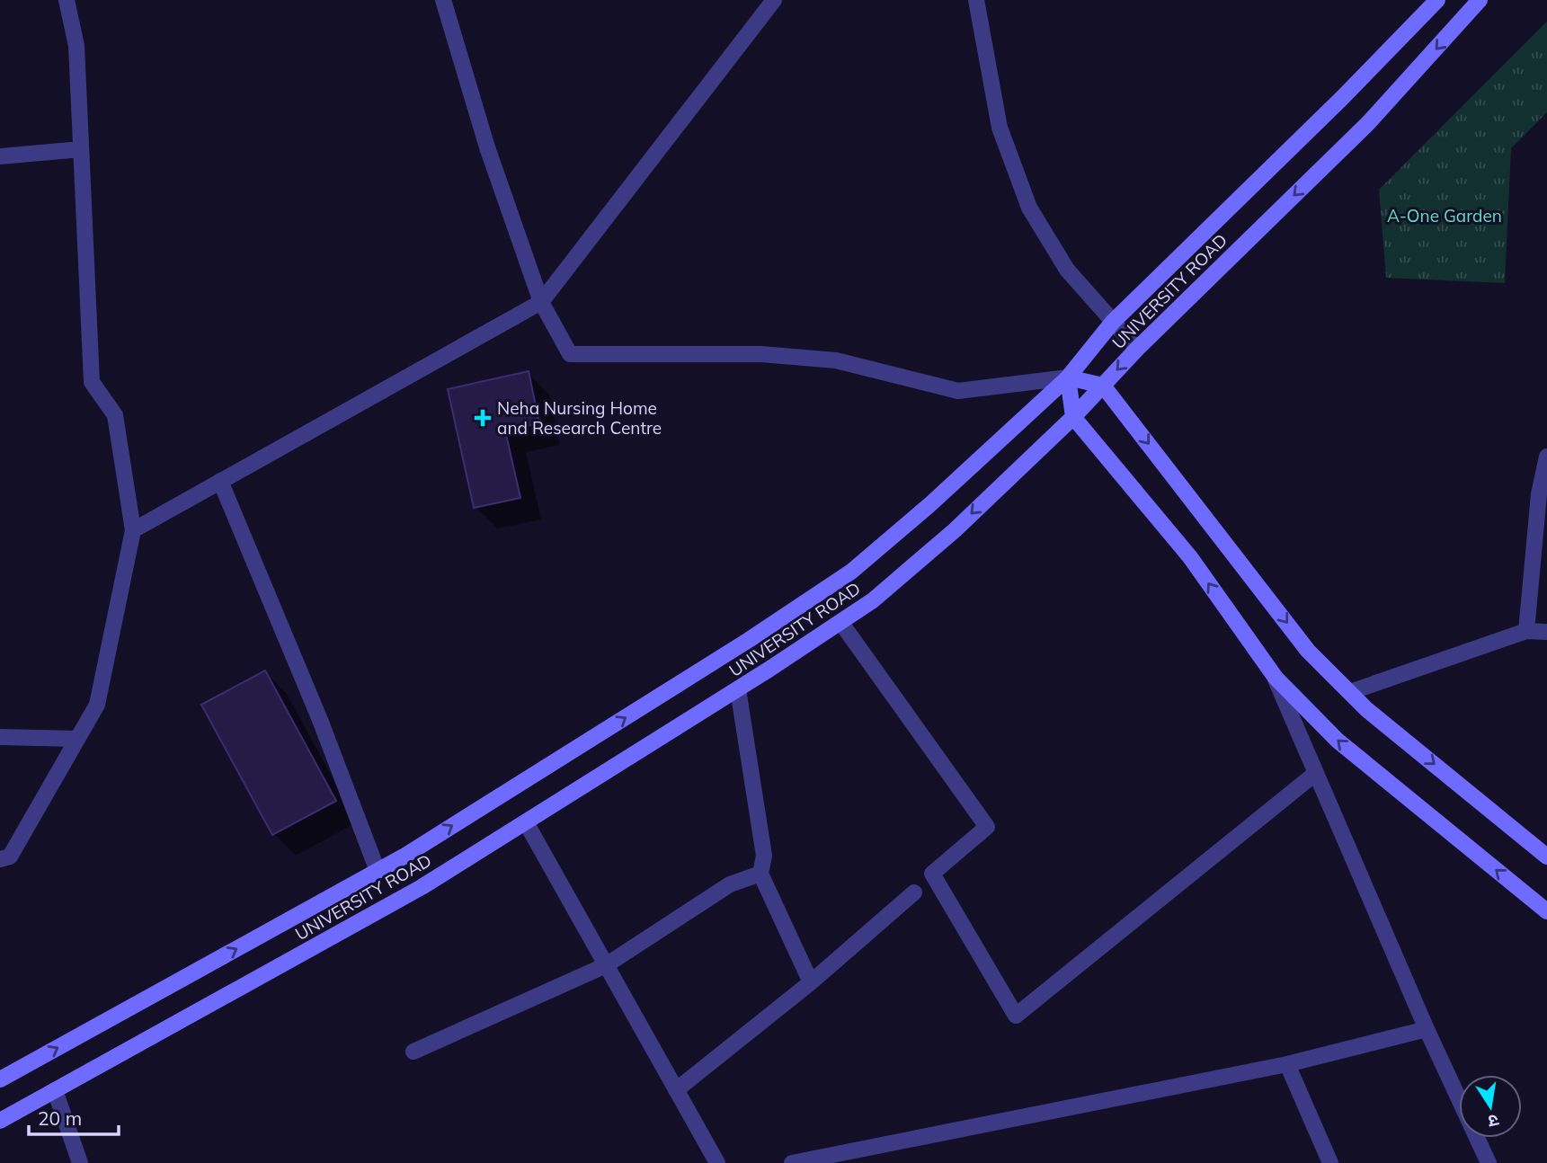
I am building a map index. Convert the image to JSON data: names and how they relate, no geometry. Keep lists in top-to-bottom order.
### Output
{
  "streets": {
    "street": ["UNIVERSITY ROAD"]
  },
  "parks": ["A-One Garden"],
  "places": {
    "health": ["Neha Nursing Home and Research Centre"]
  },
  "scale_bar": "20 m",
  "north": "bottom"
}
